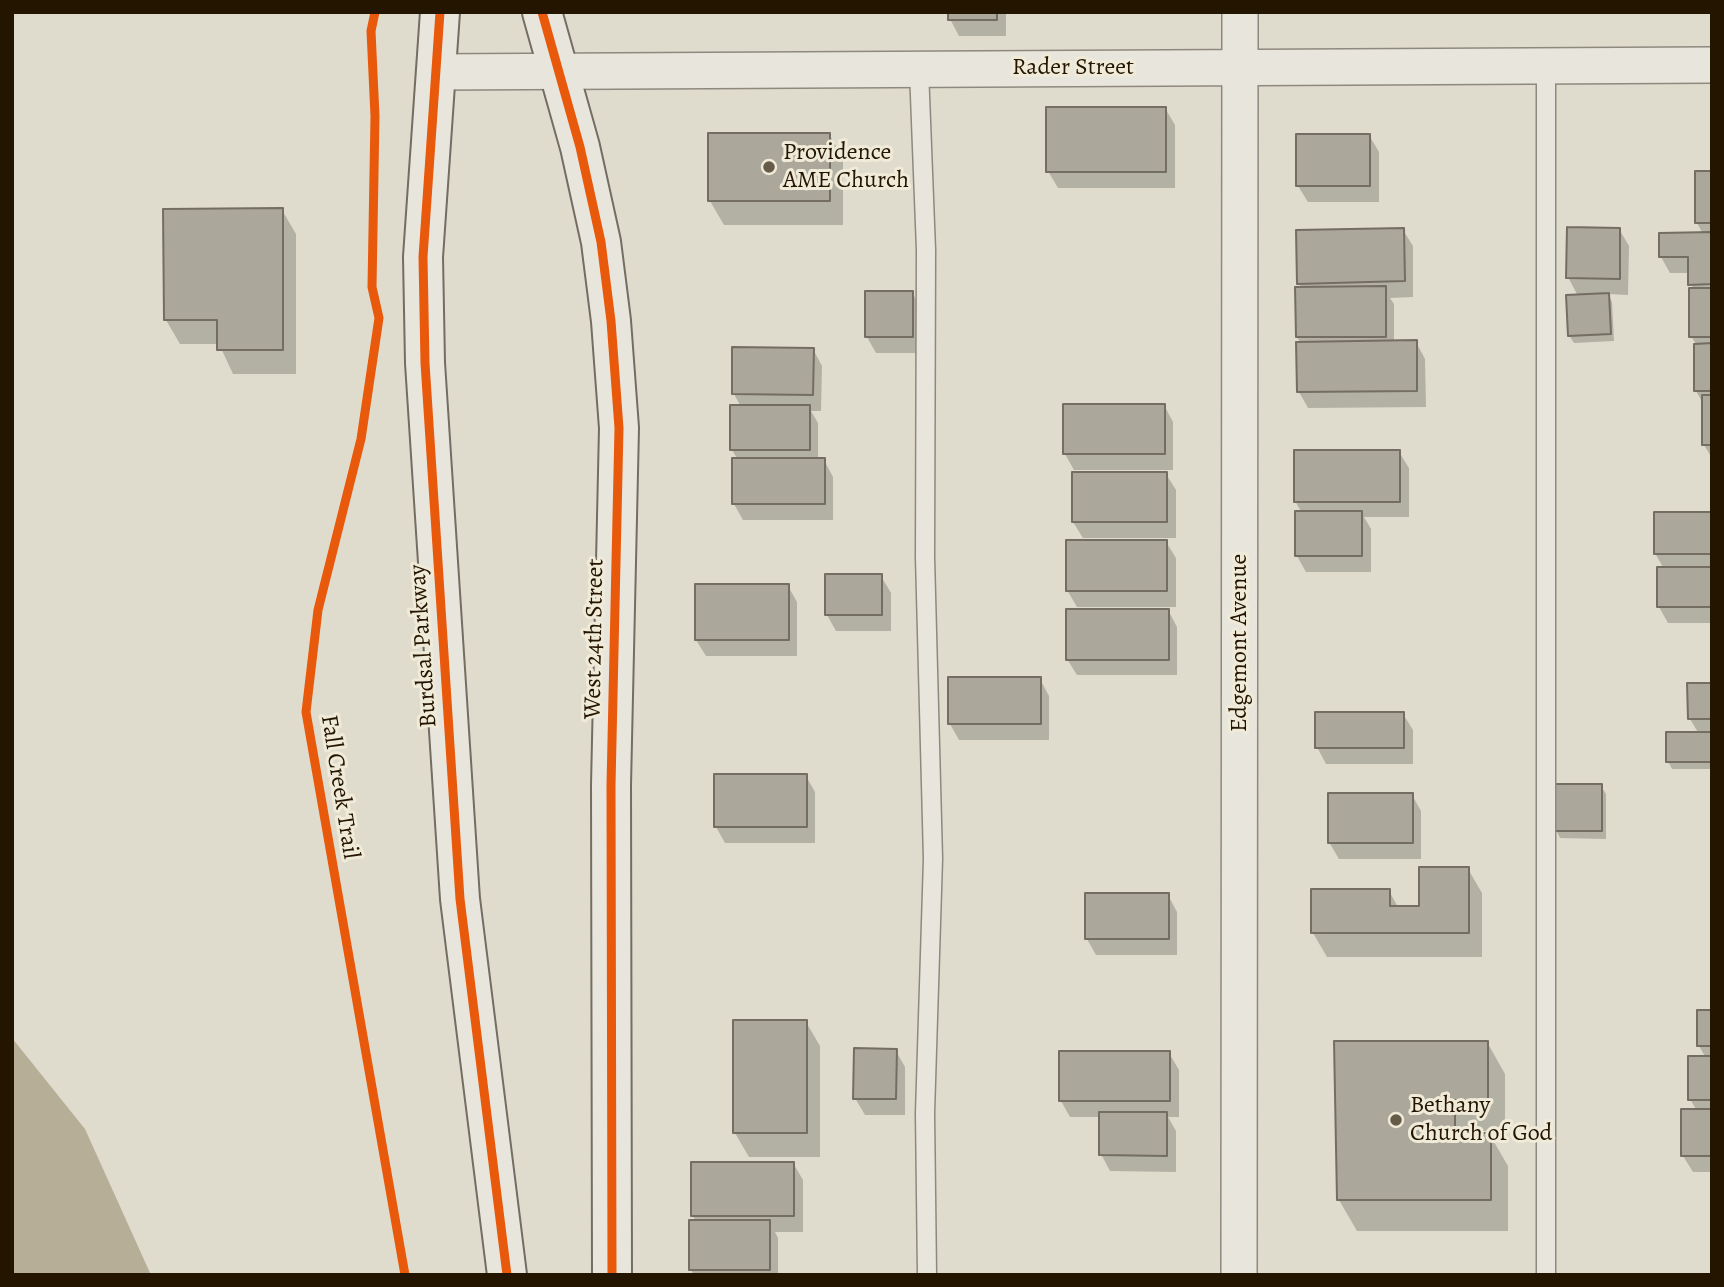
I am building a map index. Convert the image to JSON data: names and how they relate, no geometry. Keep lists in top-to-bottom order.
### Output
{
  "streets": {
    "street": [
      "Rader Street",
      "West 24th Street",
      "Edgemont Avenue",
      "Burdsal Parkway"
    ],
    "cycle path": ["Fall Creek Trail"]
  },
  "crossings": [
    ["Rader Street", "West 24th Street"],
    ["Rader Street", "Edgemont Avenue"],
    ["Rader Street", "Burdsal Parkway"]
  ],
  "places": ["Providence AME Church", "Bethany Church of God"]
}
